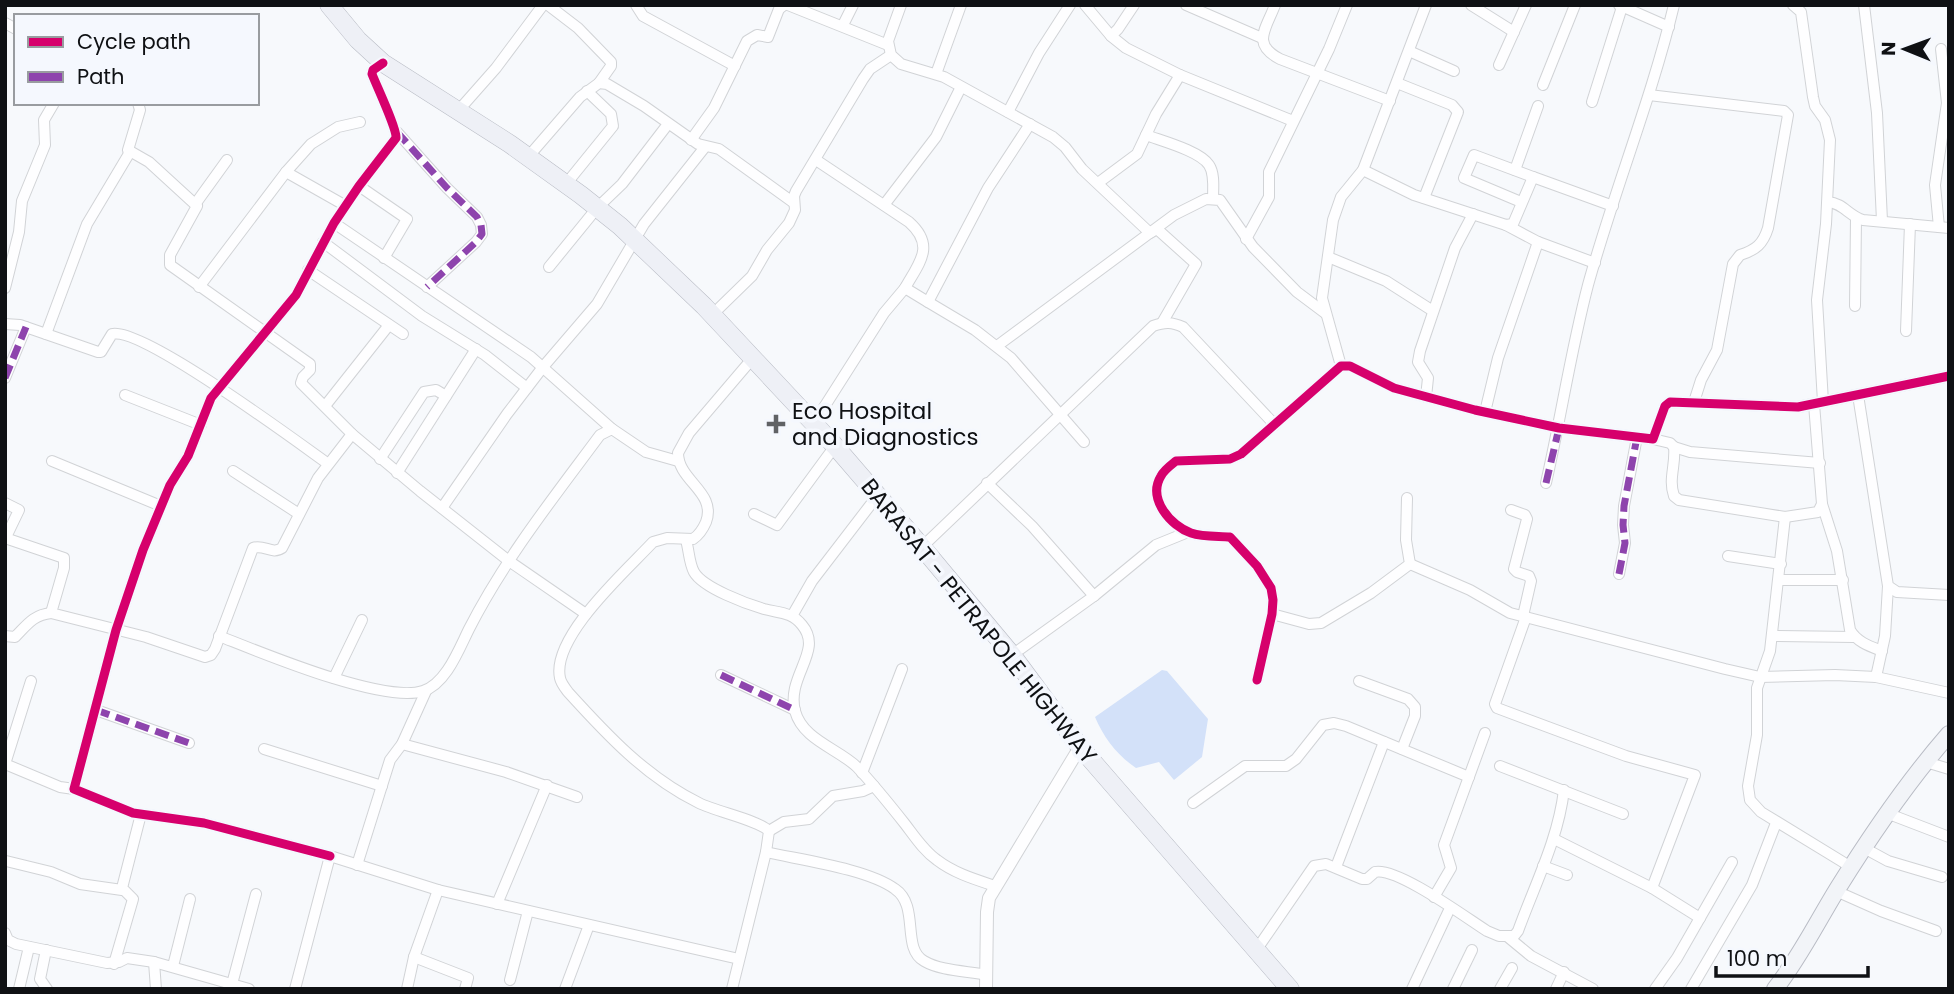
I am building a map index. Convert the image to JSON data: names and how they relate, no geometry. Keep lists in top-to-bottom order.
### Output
{
  "streets": {
    "highway": ["BARASAT - PETRAPOLE HIGHWAY"]
  },
  "places": {
    "health": ["Eco Hospital and Diagnostics"]
  },
  "legend": ["Cycle path", "Path"],
  "scale_bar": "100 m",
  "north": "left"
}
